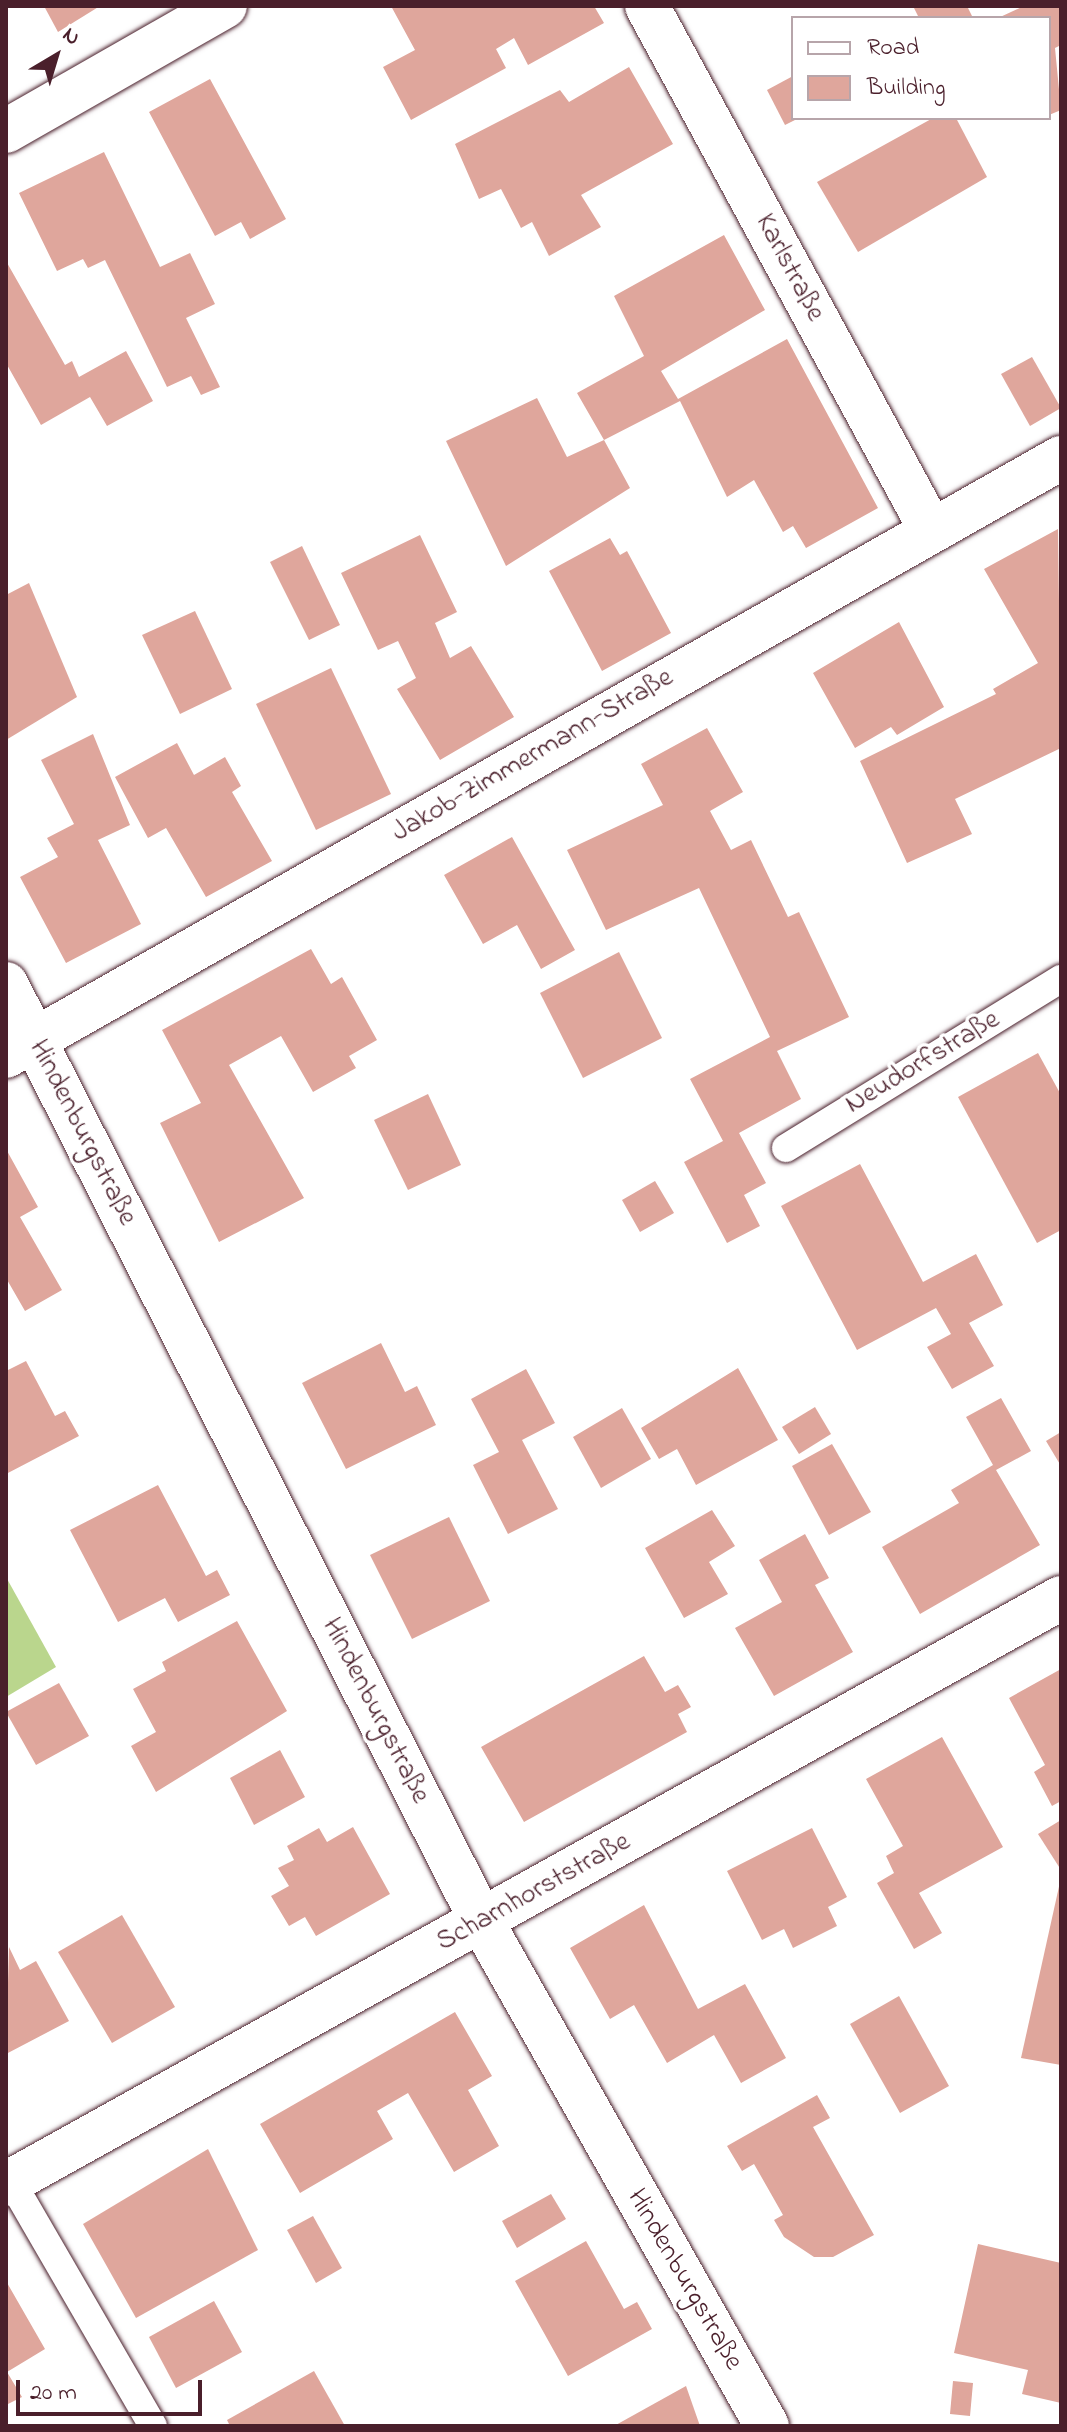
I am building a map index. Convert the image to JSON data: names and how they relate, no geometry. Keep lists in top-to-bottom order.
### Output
{
  "streets": {
    "street": [
      "Karlstraße",
      "Jakob-Zimmermann-Straße",
      "Hindenburgstraße",
      "Scharnhorststraße"
    ],
    "lane": ["Neudorfstraße"]
  },
  "crossings": [
    ["Karlstraße", "Jakob-Zimmermann-Straße"],
    ["Jakob-Zimmermann-Straße", "Hindenburgstraße"],
    ["Hindenburgstraße", "Scharnhorststraße"]
  ],
  "legend": ["Road", "Building"],
  "scale_bar": "20 m",
  "north": "top right"
}
